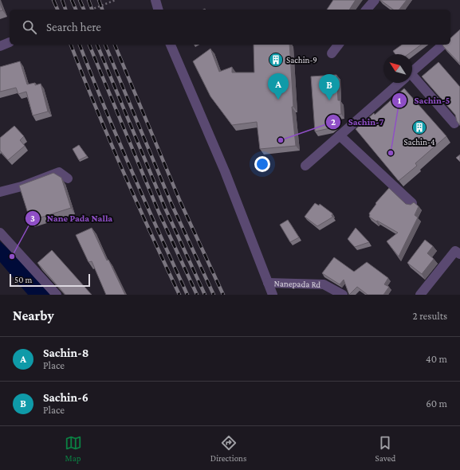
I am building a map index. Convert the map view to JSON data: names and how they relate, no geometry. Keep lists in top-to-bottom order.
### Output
{
  "streets": {
    "street": ["Nanepada Rd"]
  },
  "places": {
    "building": ["Sachin-9", "Sachin-4"],
    "other": ["Sachin-7", "Sachin-5", "Nane Pada Nalla"]
  },
  "scale_bar": "50 m",
  "north": "top left",
  "page": {
    "search": "Search here",
    "pins": ["A", "B"],
    "scale": "50 m",
    "heading": ["Nearby", "2 results"],
    "list": [
      {
        "mark": "A",
        "name": "Sachin-8",
        "note": "Place",
        "value": "40 m"
      },
      {
        "mark": "B",
        "name": "Sachin-6",
        "note": "Place",
        "value": "60 m"
      }
    ],
    "nav": ["Map", "Directions", "Saved"]
  }
}
